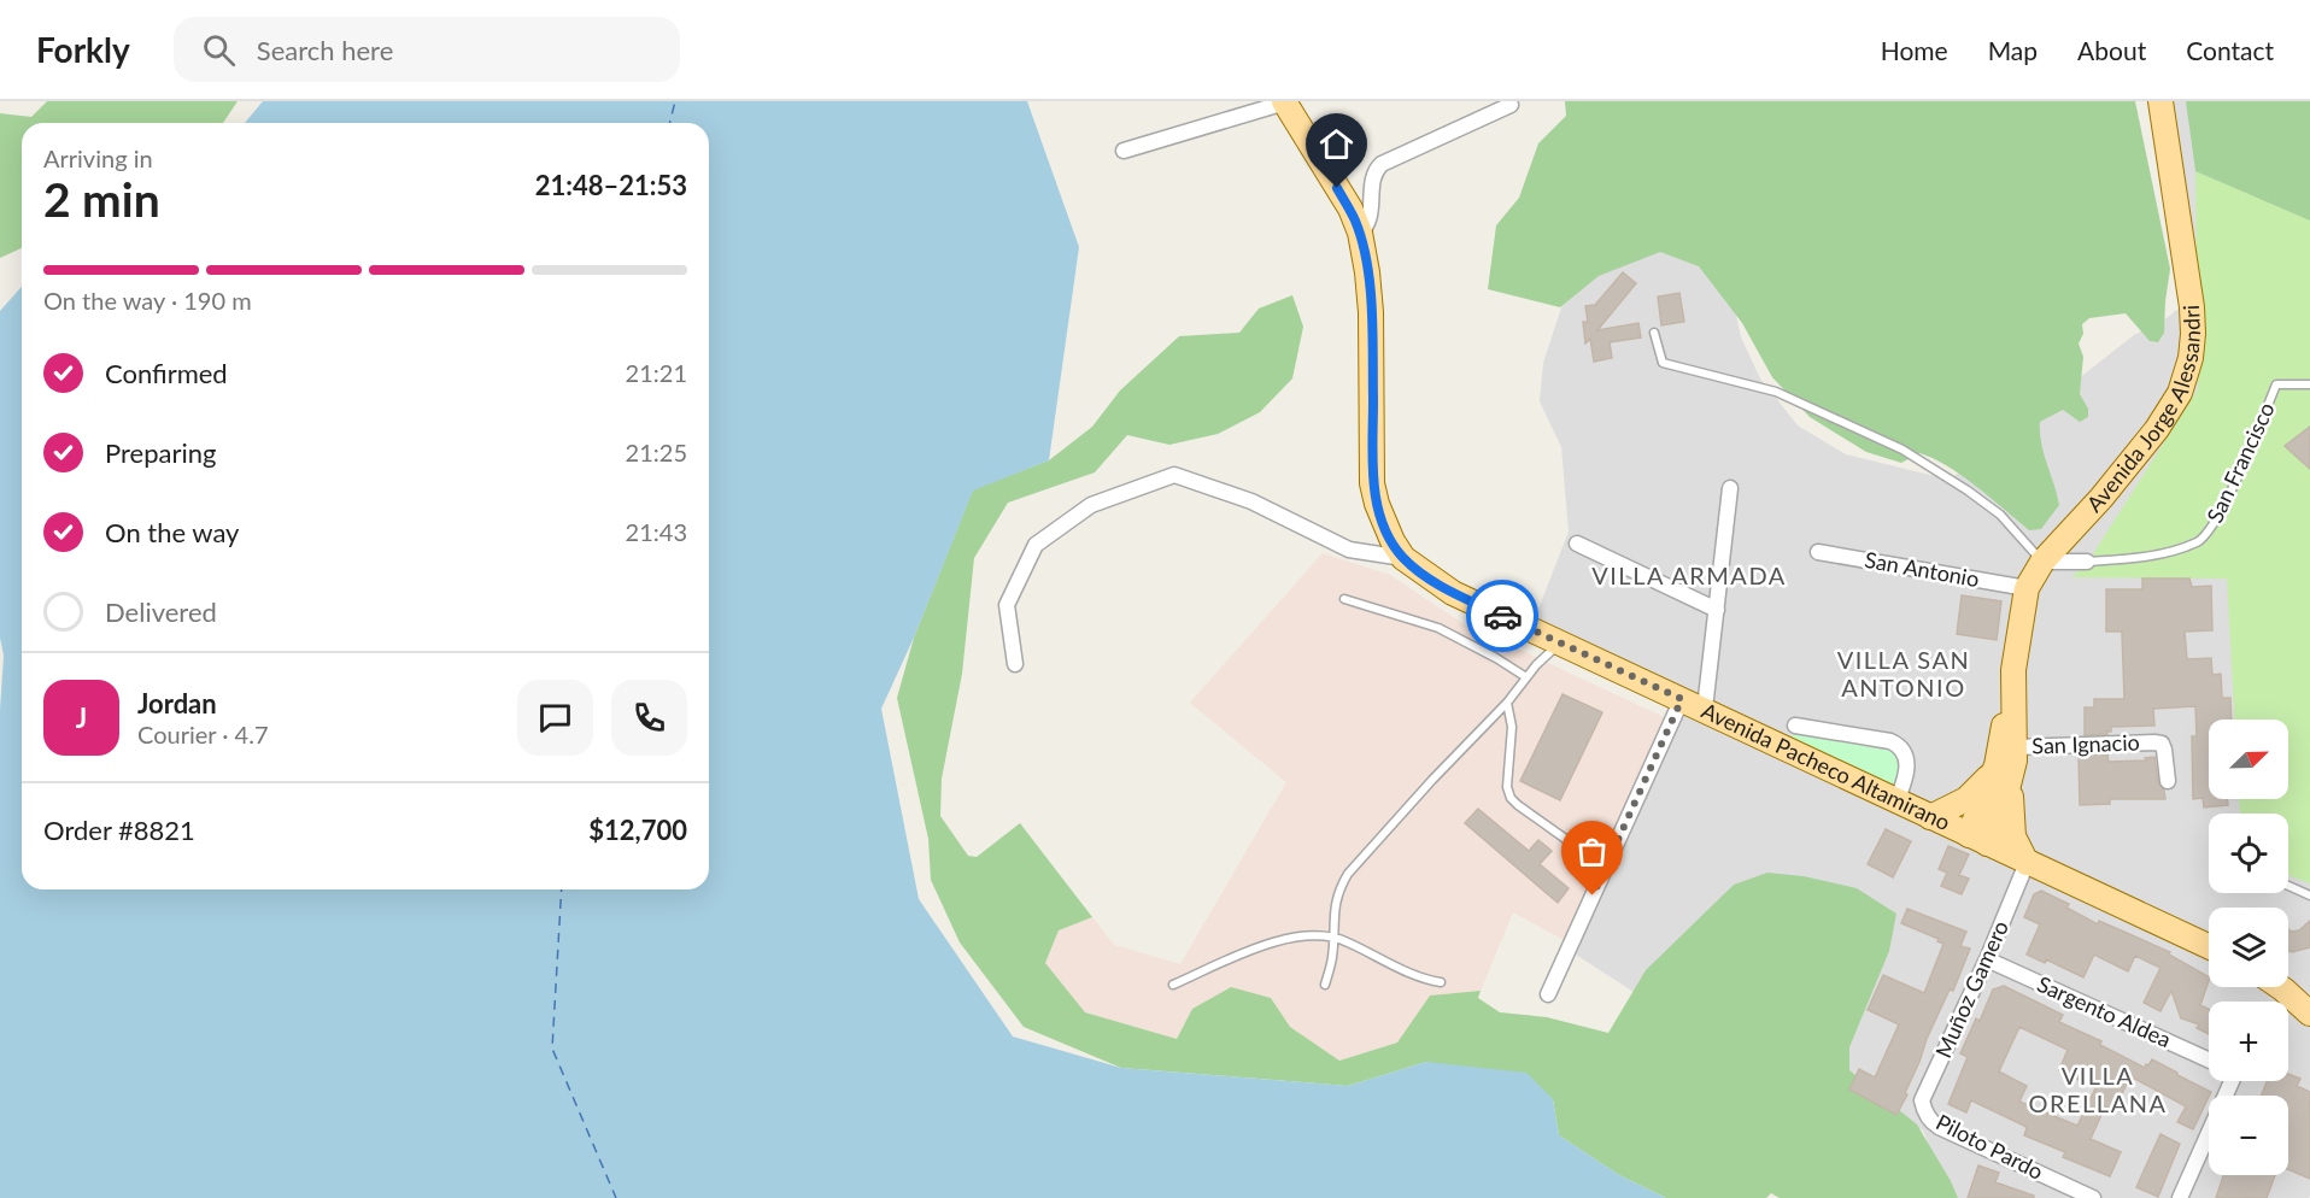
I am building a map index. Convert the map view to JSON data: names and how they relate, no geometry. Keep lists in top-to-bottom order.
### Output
{
  "streets": {
    "main road": ["Avenida Jorge Alessandri", "Avenida Pacheco Altamirano"],
    "street": [
      "San Francisco",
      "San Antonio",
      "San Ignacio",
      "Muñoz Gamero",
      "Sargento Aldea",
      "Piloto Pardo"
    ]
  },
  "crossings": [
    ["Avenida Jorge Alessandri", "San Francisco"],
    ["Avenida Jorge Alessandri", "San Antonio"],
    ["Avenida Jorge Alessandri", "San Ignacio"],
    ["Avenida Jorge Alessandri", "Avenida Pacheco Altamirano"],
    ["Avenida Pacheco Altamirano", "Muñoz Gamero"],
    ["Muñoz Gamero", "Sargento Aldea"],
    ["Muñoz Gamero", "Piloto Pardo"]
  ],
  "districts": ["VILLA ARMADA", "VILLA SAN ANTONIO", "VILLA ORELLANA"],
  "north": "top right",
  "page": {
    "header": "Forkly",
    "search": "Search here",
    "nav": [
      "Home",
      "Map",
      "About",
      "Contact"
    ],
    "heading": ["2 min", "Arriving in", "21:48–21:53"],
    "panel": [
      "Jordan",
      "Courier · 4.7",
      "Order #8821",
      "$12,700"
    ],
    "bar": "On the way · 190 m",
    "list": [
      ["Confirmed", "21:21"],
      ["Preparing", "21:25"],
      ["On the way", "21:43"],
      "Delivered"
    ],
    "round": "J",
    "map_buttons": ["+", "−"]
  }
}
